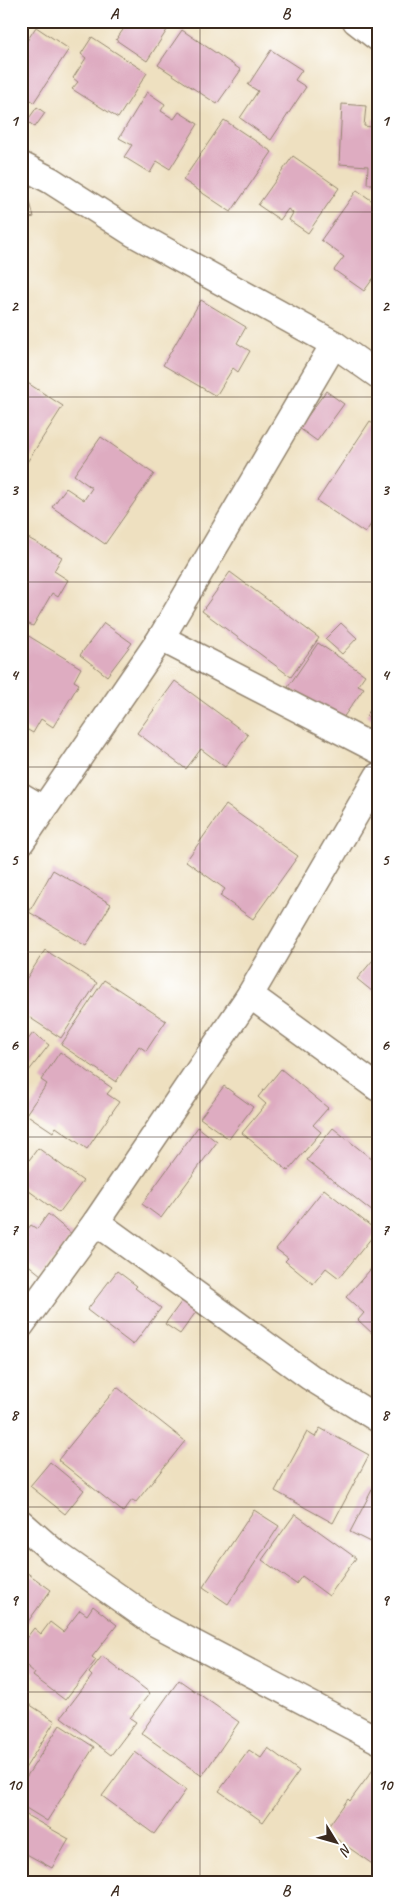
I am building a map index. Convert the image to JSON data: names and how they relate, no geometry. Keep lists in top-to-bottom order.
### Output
{
  "north": "bottom right",
  "grid": {
    "columns": ["A", "B"],
    "rows": [
      "1",
      "2",
      "3",
      "4",
      "5",
      "6",
      "7",
      "8",
      "9",
      "10"
    ]
  }
}
